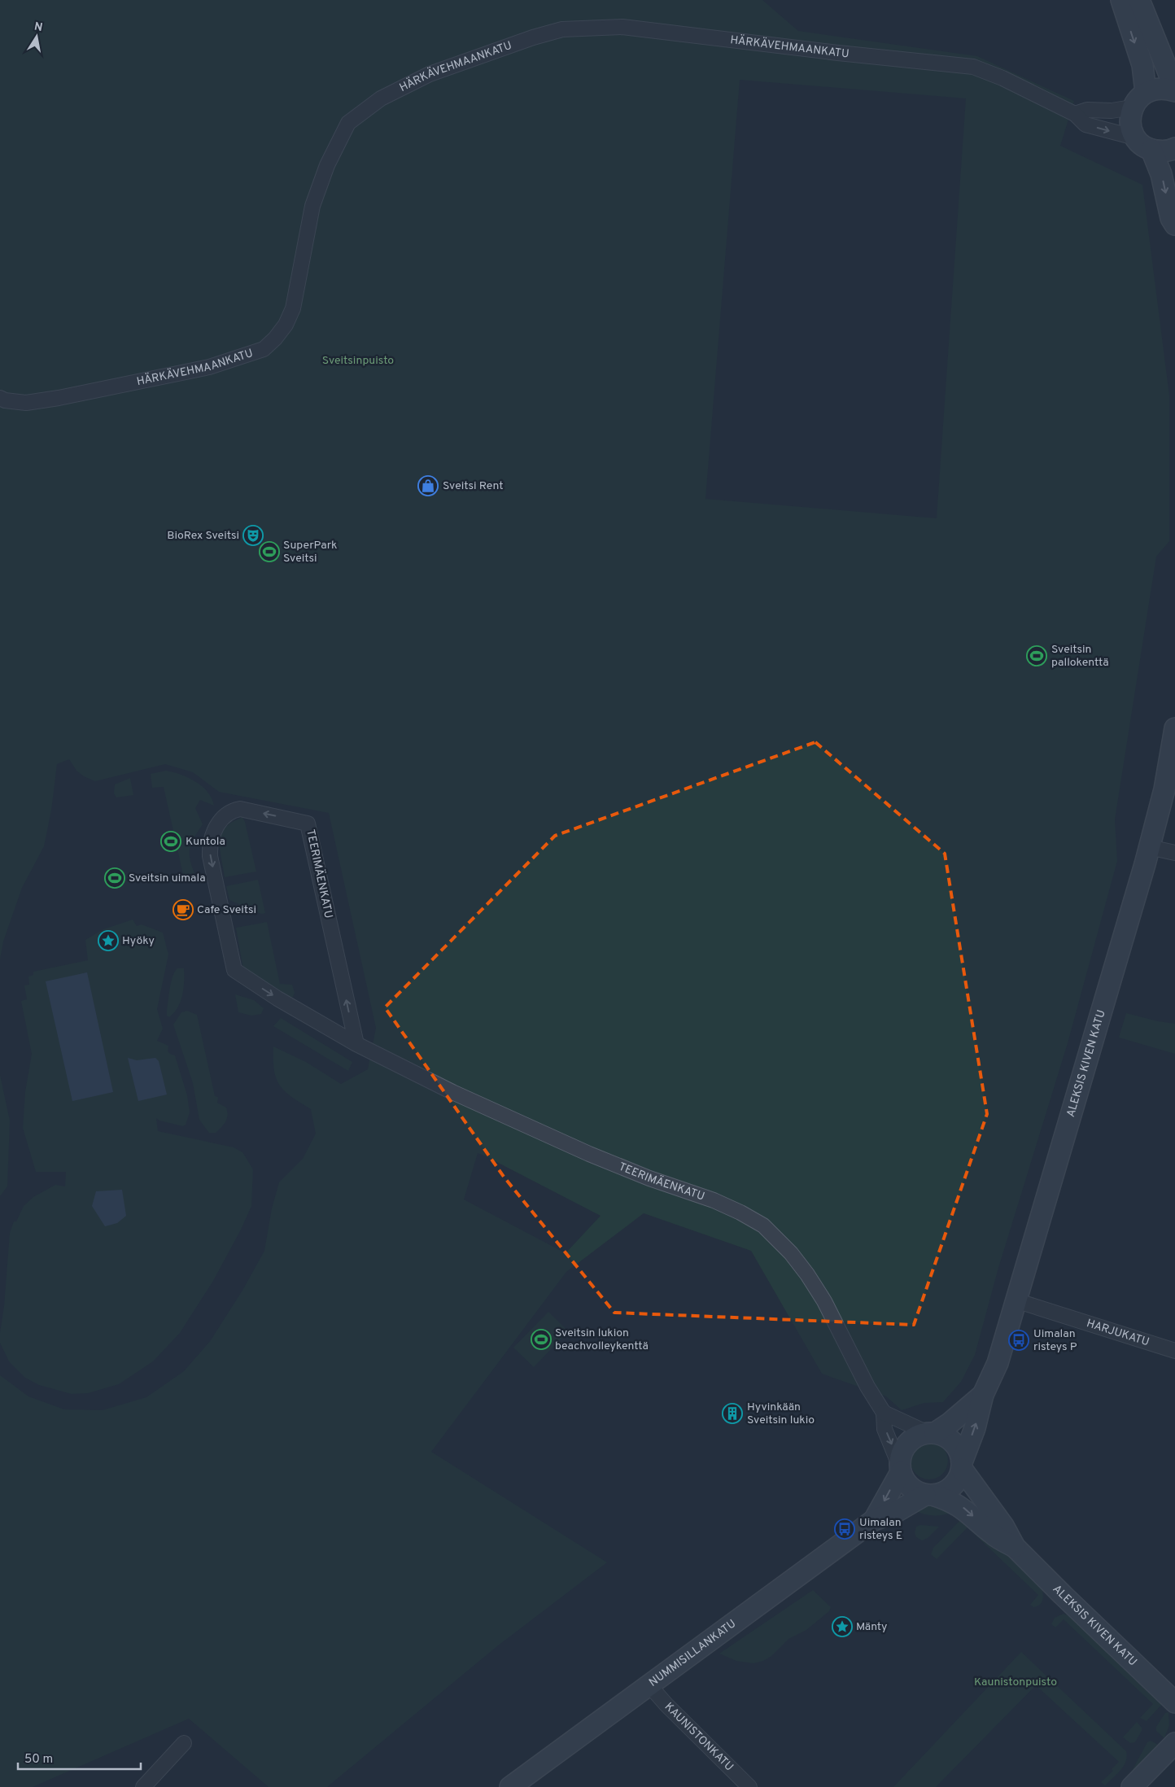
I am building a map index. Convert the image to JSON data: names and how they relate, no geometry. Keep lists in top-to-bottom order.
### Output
{
  "streets": {
    "street": [
      "HÄRKÄVEHMAANKATU",
      "TEERIMÄENKATU",
      "ALEKSIS KIVEN KATU",
      "HARJUKATU",
      "NUMMISILLANKATU",
      "KAUNISTONKATU"
    ]
  },
  "crossings": [
    ["TEERIMÄENKATU", "ALEKSIS KIVEN KATU"],
    ["TEERIMÄENKATU", "NUMMISILLANKATU"],
    ["ALEKSIS KIVEN KATU", "HARJUKATU"],
    ["ALEKSIS KIVEN KATU", "NUMMISILLANKATU"],
    ["NUMMISILLANKATU", "KAUNISTONKATU"]
  ],
  "parks": ["Sveitsinpuisto", "Kaunistonpuisto"],
  "places": {
    "shop": ["Sveitsi Rent"],
    "theatre": ["BioRex Sveitsi"],
    "sports": [
      "SuperPark Sveitsi",
      "Sveitsin pallokenttä",
      "Kuntola",
      "Sveitsin uimala",
      "Sveitsin lukion beachvolleykenttä"
    ],
    "cafe": ["Cafe Sveitsi"],
    "place": ["Hyöky", "Mänty"],
    "bus stop": ["Uimalan risteys P", "Uimalan risteys E"],
    "building": ["Hyvinkään Sveitsin lukio"]
  },
  "scale_bar": "50 m",
  "north": "top"
}
